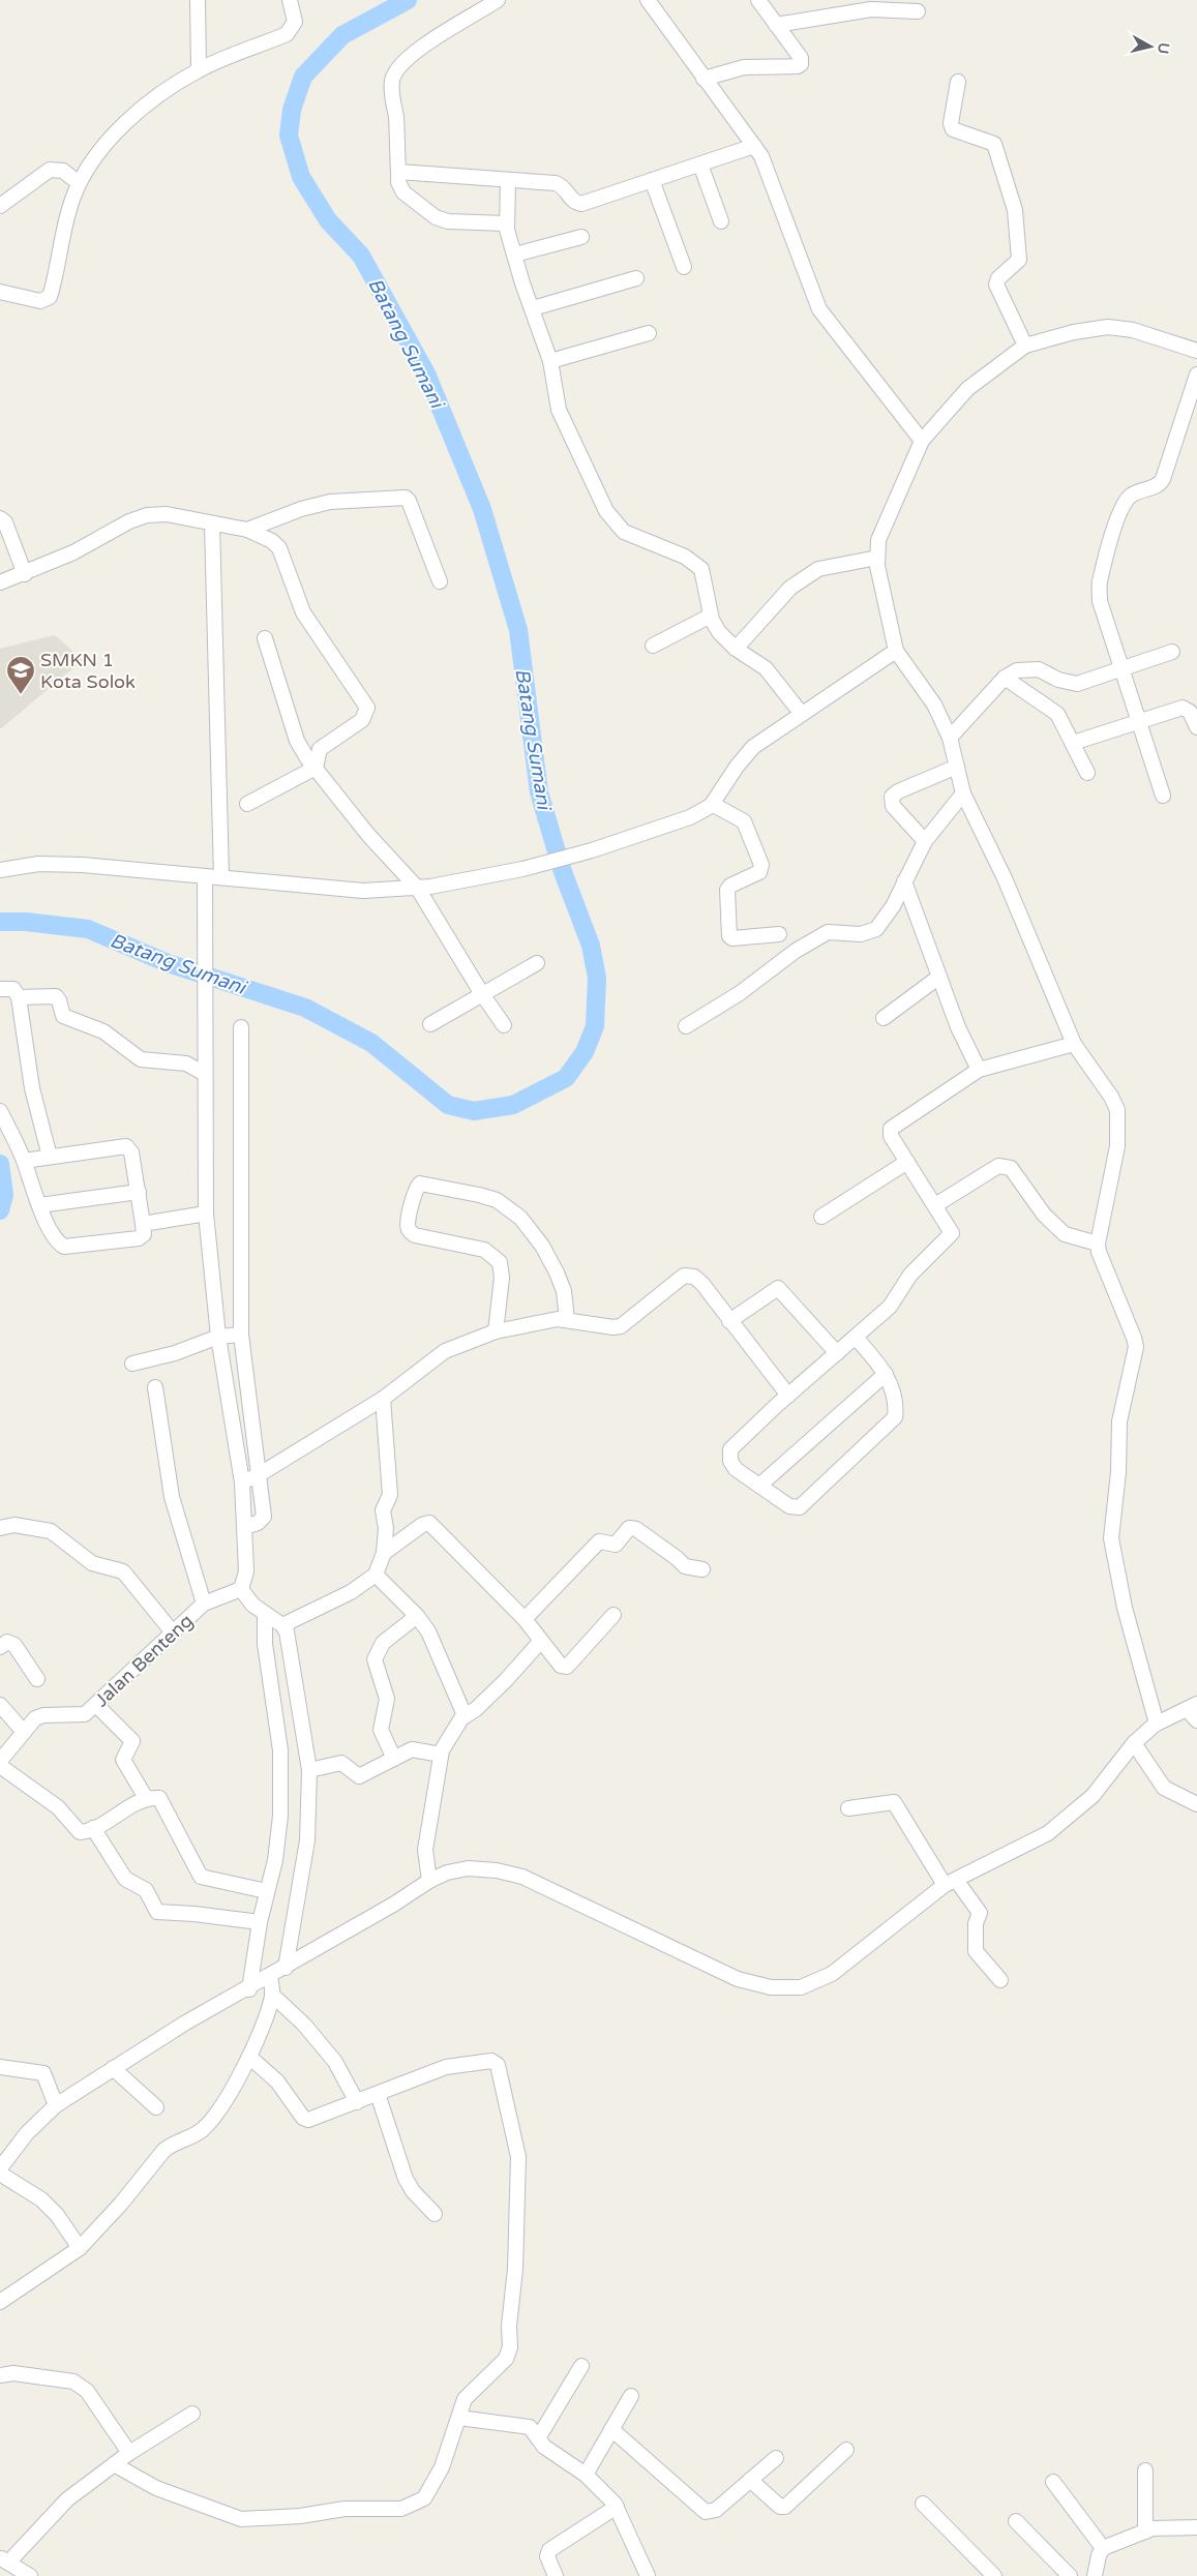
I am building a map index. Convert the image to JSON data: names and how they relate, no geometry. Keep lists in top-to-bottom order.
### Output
{
  "streets": {
    "street": ["Jalan Benteng"]
  },
  "water": ["Batang Sumani"],
  "places": {
    "school or university": ["SMKN 1 Kota Solok"]
  },
  "north": "right"
}
